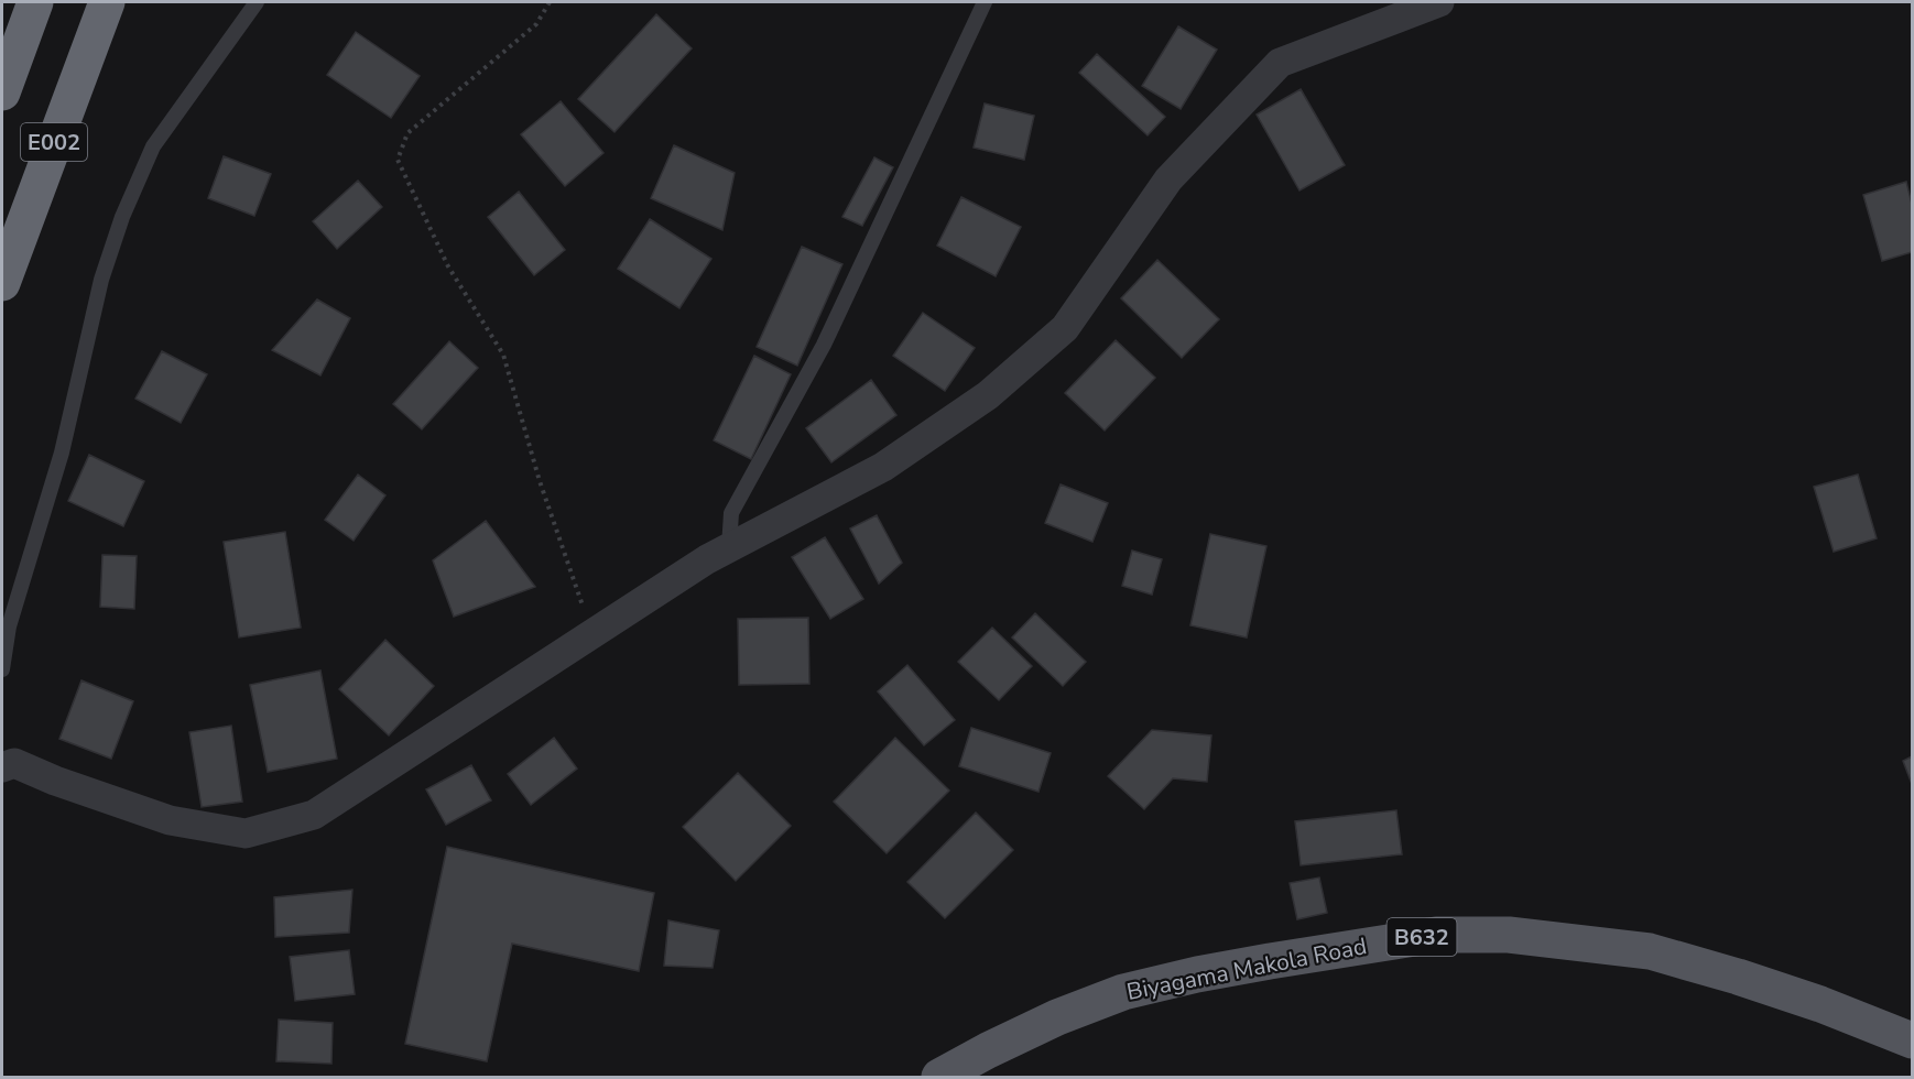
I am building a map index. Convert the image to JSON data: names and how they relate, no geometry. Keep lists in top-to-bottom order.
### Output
{
  "streets": {
    "highway": ["E002"],
    "main road": ["B632", "Biyagama Makola Road"]
  }
}
